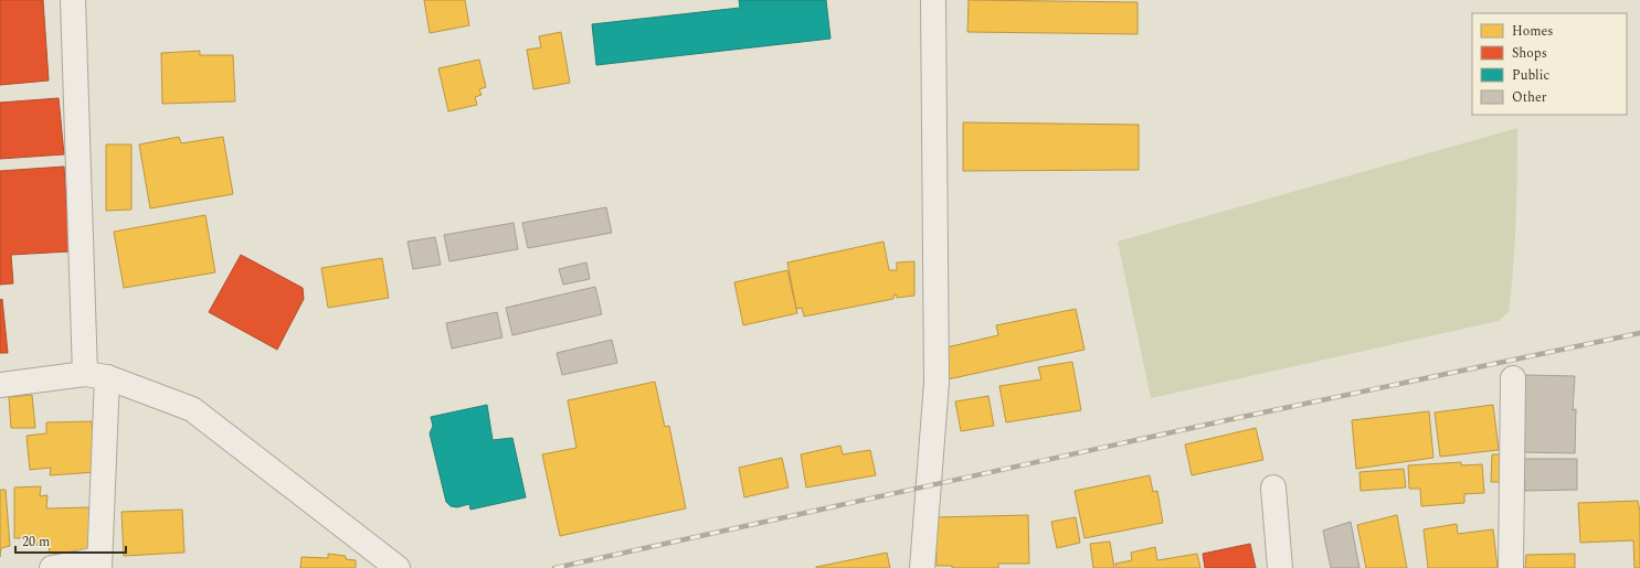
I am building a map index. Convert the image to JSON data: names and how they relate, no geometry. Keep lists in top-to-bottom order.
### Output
{
  "legend": [
    "Homes",
    "Shops",
    "Public",
    "Other"
  ],
  "scale_bar": "20 m"
}
